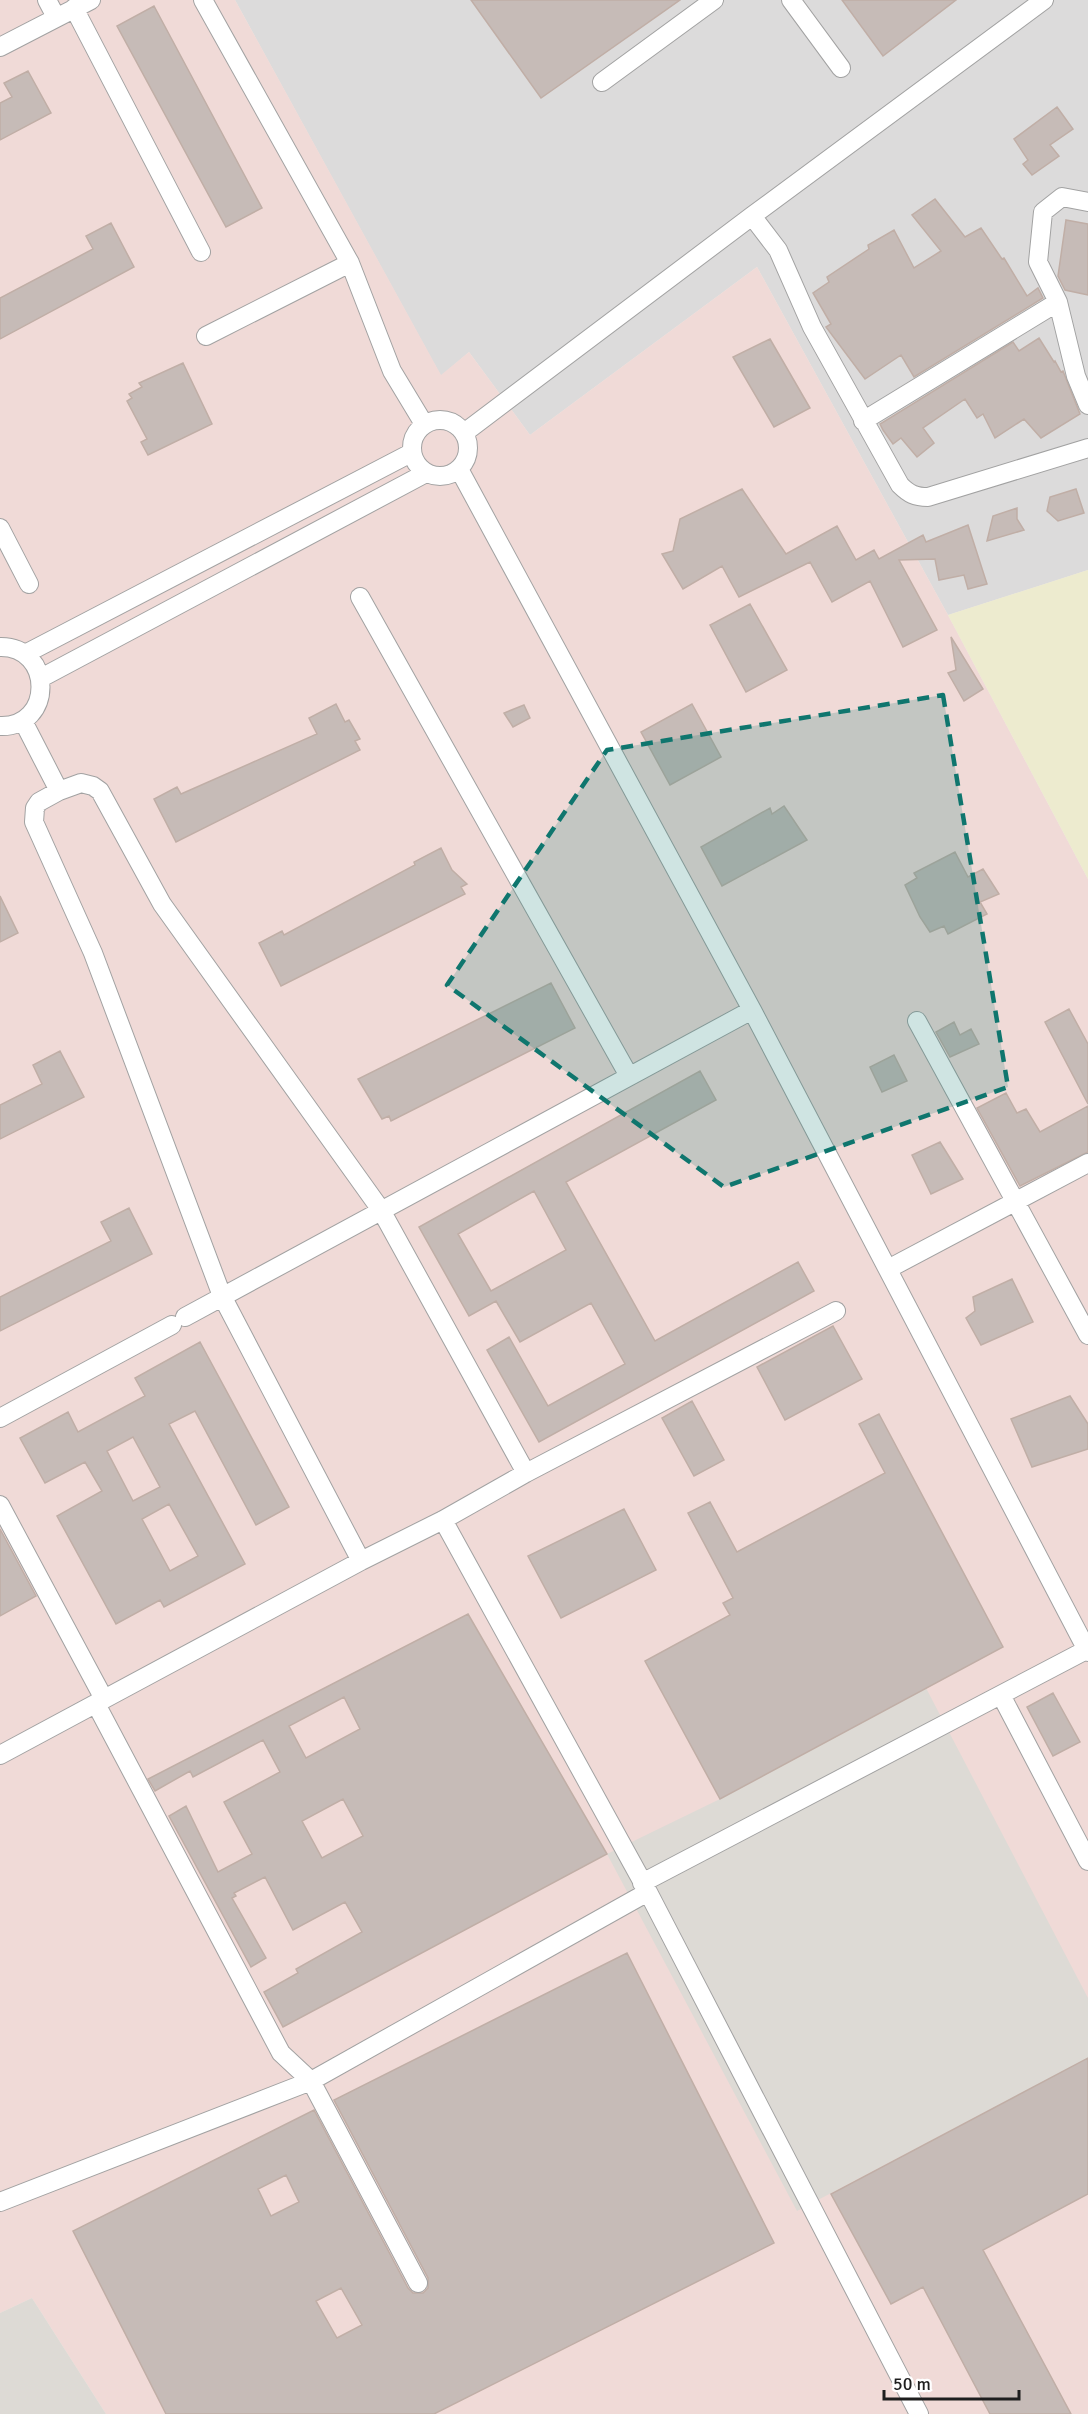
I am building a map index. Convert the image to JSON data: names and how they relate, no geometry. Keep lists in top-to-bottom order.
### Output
{
  "scale_bar": "50 m"
}
